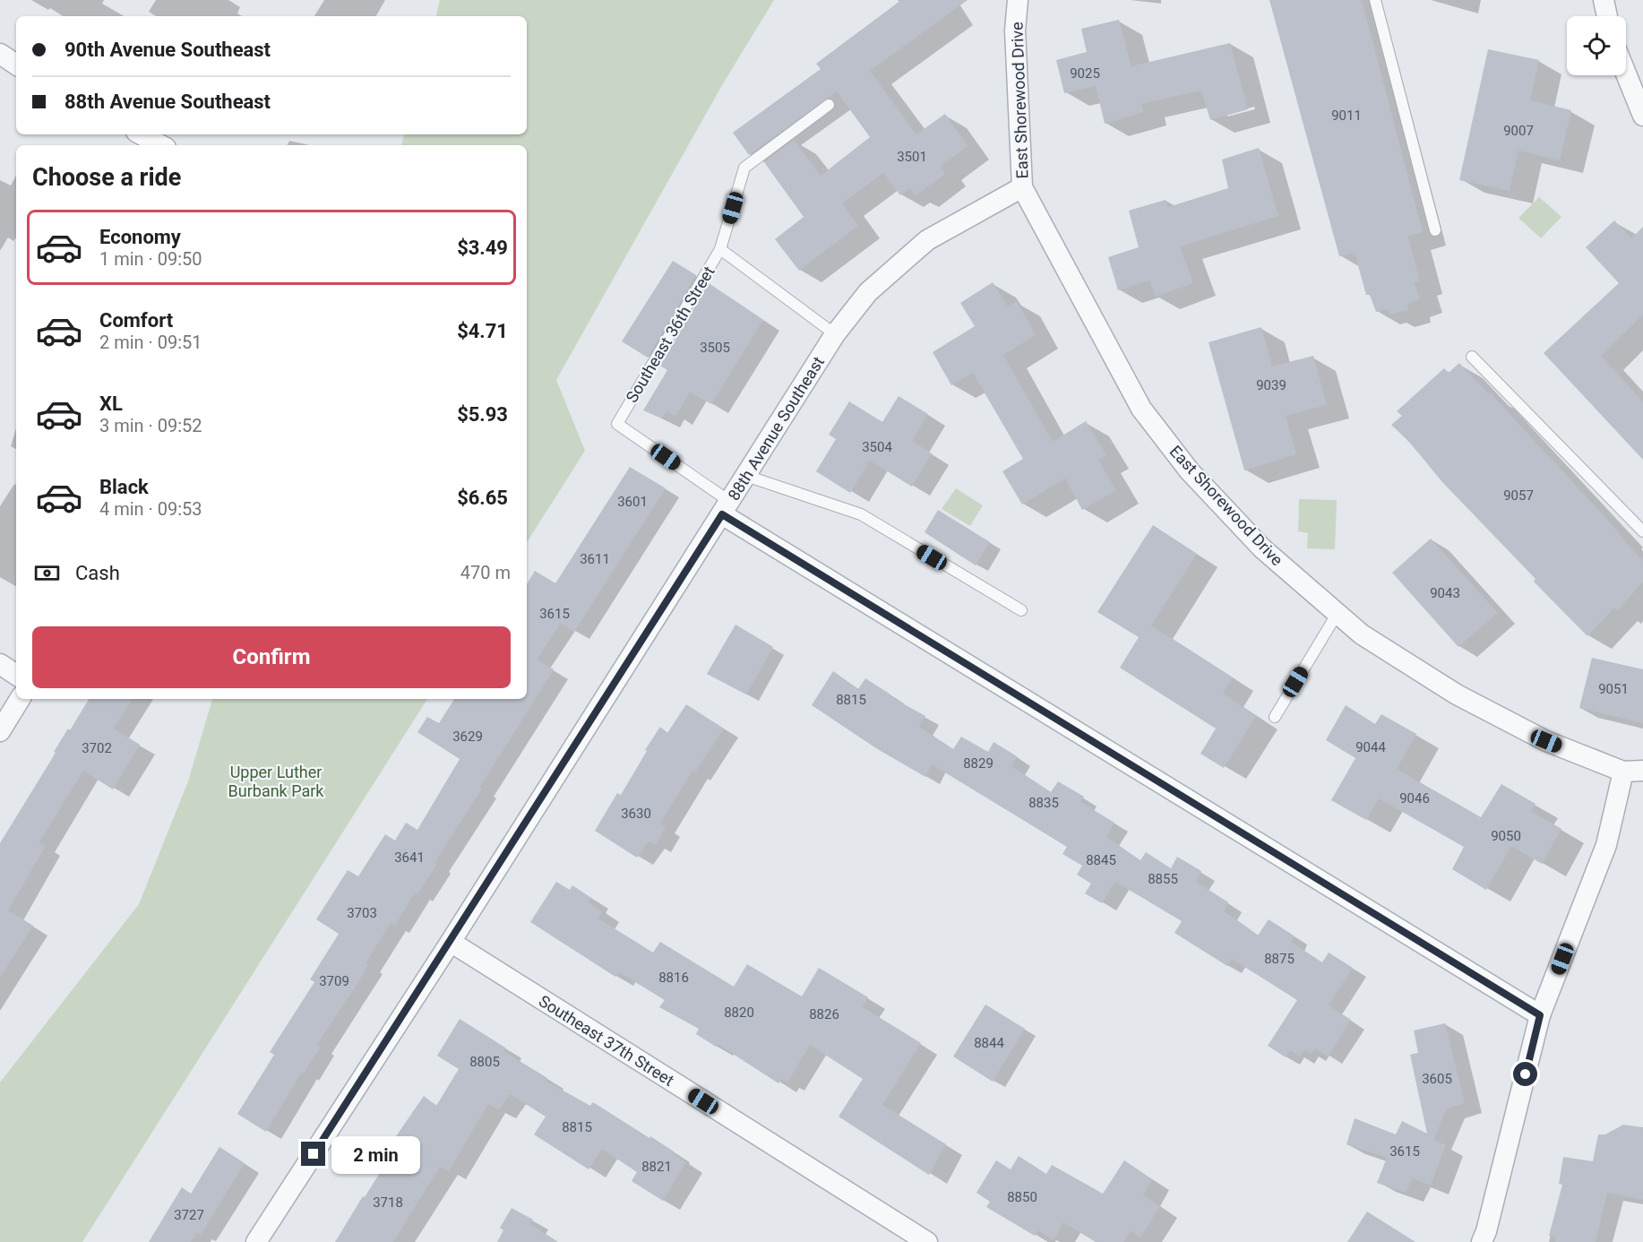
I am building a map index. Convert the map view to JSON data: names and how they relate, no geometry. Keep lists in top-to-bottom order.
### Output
{
  "streets": {
    "street": [
      "East Shorewood Drive",
      "Southeast 36th Street",
      "88th Avenue Southeast",
      "Southeast 37th Street"
    ]
  },
  "crossings": [
    ["East Shorewood Drive", "88th Avenue Southeast"],
    ["Southeast 36th Street", "88th Avenue Southeast"],
    ["88th Avenue Southeast", "Southeast 37th Street"]
  ],
  "parks": ["Upper Luther Burbank Park"],
  "house_numbers": [
    "9025",
    "9011",
    "9007",
    "3501",
    "3505",
    "9039",
    "3504",
    "9057",
    "3601",
    "3611",
    "9043",
    "3615",
    "9051",
    "8815",
    "3629",
    "9044",
    "3702",
    "8829",
    "9046",
    "8835",
    "3630",
    "9050",
    "3641",
    "8845",
    "8855",
    "3703",
    "8875",
    "8816",
    "3709",
    "8820",
    "8826",
    "8844",
    "8805",
    "3605",
    "8815",
    "3615",
    "8821",
    "8850",
    "3718",
    "3727"
  ],
  "page": {
    "banner": ["90th Avenue Southeast", "88th Avenue Southeast"],
    "heading": "Choose a ride",
    "list": [
      {
        "name": "Economy",
        "note": "1 min · 09:50",
        "value": "$3.49"
      },
      {
        "name": "Comfort",
        "note": "2 min · 09:51",
        "value": "$4.71"
      },
      {
        "name": "XL",
        "note": "3 min · 09:52",
        "value": "$5.93"
      },
      {
        "name": "Black",
        "note": "4 min · 09:53",
        "value": "$6.65"
      }
    ],
    "pay": ["Cash", "470 m"],
    "buttons": "Confirm",
    "bubble": "2 min"
  }
}
